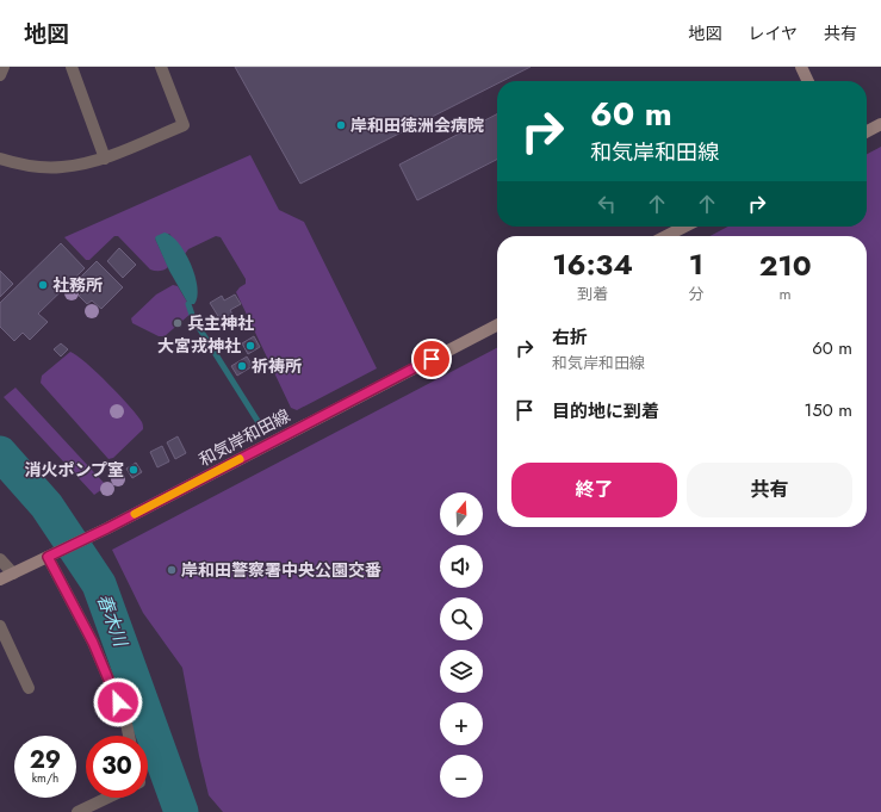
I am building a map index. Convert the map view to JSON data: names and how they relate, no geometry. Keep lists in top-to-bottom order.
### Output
{
  "streets": {
    "main road": ["和気岸和田線"]
  },
  "water": ["春木川"],
  "places": [
    "岸和田徳洲会病院",
    "社務所",
    "兵主神社",
    "大宮戎神社",
    "祈祷所",
    "消火ポンプ室",
    "岸和田警察署中央公園交番"
  ],
  "north": "top",
  "page": {
    "header": "地図",
    "nav": ["地図", "レイヤ", "共有"],
    "turn": ["60 m", "和気岸和田線"],
    "eta": [
      "16:34",
      "到着",
      "1",
      "分",
      "210",
      "m"
    ],
    "list": [
      {
        "name": "右折",
        "note": "和気岸和田線",
        "value": "60 m"
      },
      {
        "name": "目的地に到着",
        "value": "150 m"
      }
    ],
    "buttons": ["終了", "共有"],
    "map_buttons": ["+", "−"],
    "speed": "29 km/h",
    "limit": "30"
  }
}
